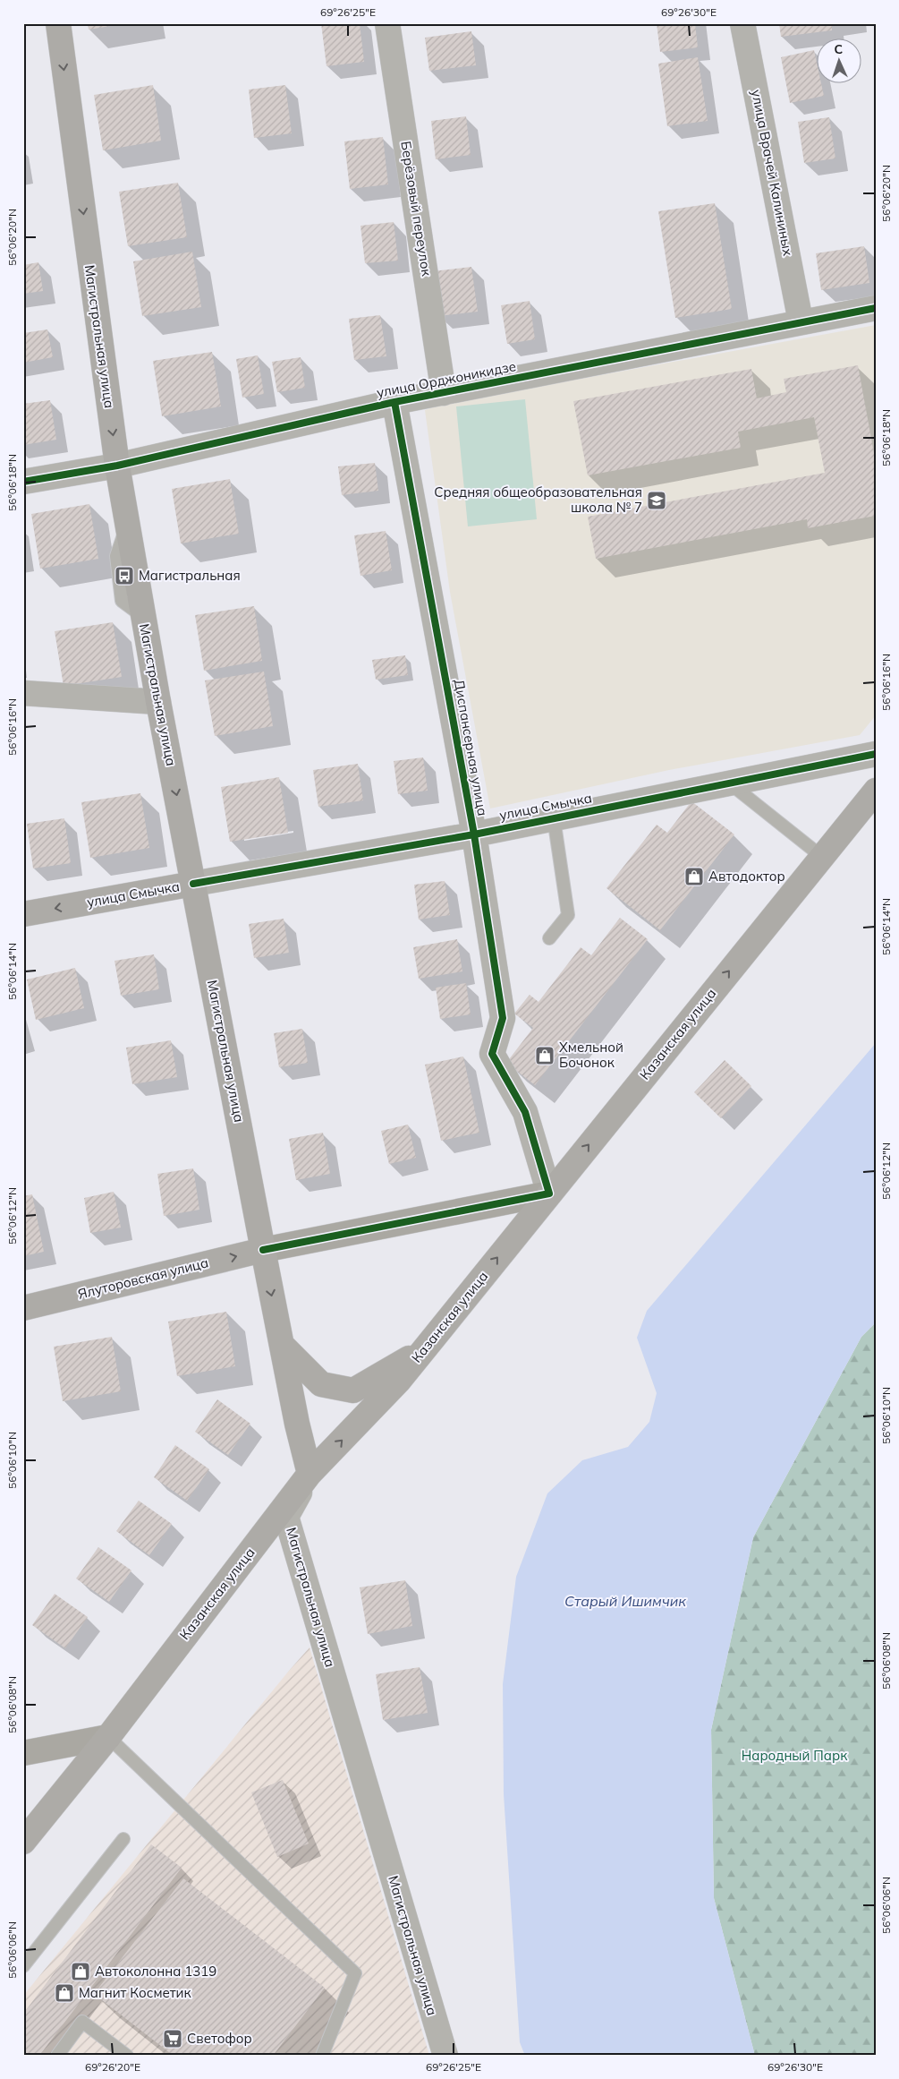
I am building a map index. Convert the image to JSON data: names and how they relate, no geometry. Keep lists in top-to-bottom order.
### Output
{
  "streets": {
    "main road": [
      "Магистральная улица",
      "улица Смычка",
      "Казанская улица",
      "Ялуторовская улица"
    ],
    "street": [
      "улица Врачей Калининых",
      "Берёзовый переулок",
      "улица Орджоникидзе",
      "Диспансерная улица"
    ]
  },
  "crossings": [
    ["улица Врачей Калининых", "улица Орджоникидзе"],
    ["Берёзовый переулок", "улица Орджоникидзе"],
    ["Магистральная улица", "улица Орджоникидзе"],
    ["Магистральная улица", "улица Смычка"],
    ["Магистральная улица", "Казанская улица"],
    ["Магистральная улица", "Ялуторовская улица"],
    ["улица Орджоникидзе", "Диспансерная улица"],
    ["Диспансерная улица", "улица Смычка"],
    ["Диспансерная улица", "Казанская улица"]
  ],
  "one_way": ["Казанская улица", "Ялуторовская улица"],
  "water": ["Старый Ишимчик"],
  "parks": ["Народный Парк"],
  "places": {
    "school or university": ["Средняя общеобразовательная школа № 7"],
    "bus stop": ["Магистральная"],
    "shop": [
      "Автодоктор",
      "Хмельной Бочонок",
      "Автоколонна 1319",
      "Магнит Косметик"
    ],
    "supermarket": ["Светофор"]
  },
  "north": "top",
  "coordinates": [
    "69°26'25\"E",
    "69°26'30\"E",
    "56°06'20\"N",
    "56°06'18\"N",
    "56°06'16\"N",
    "56°06'14\"N",
    "56°06'12\"N",
    "56°06'10\"N",
    "56°06'08\"N",
    "56°06'06\"N",
    "69°26'20\"E"
  ]
}
